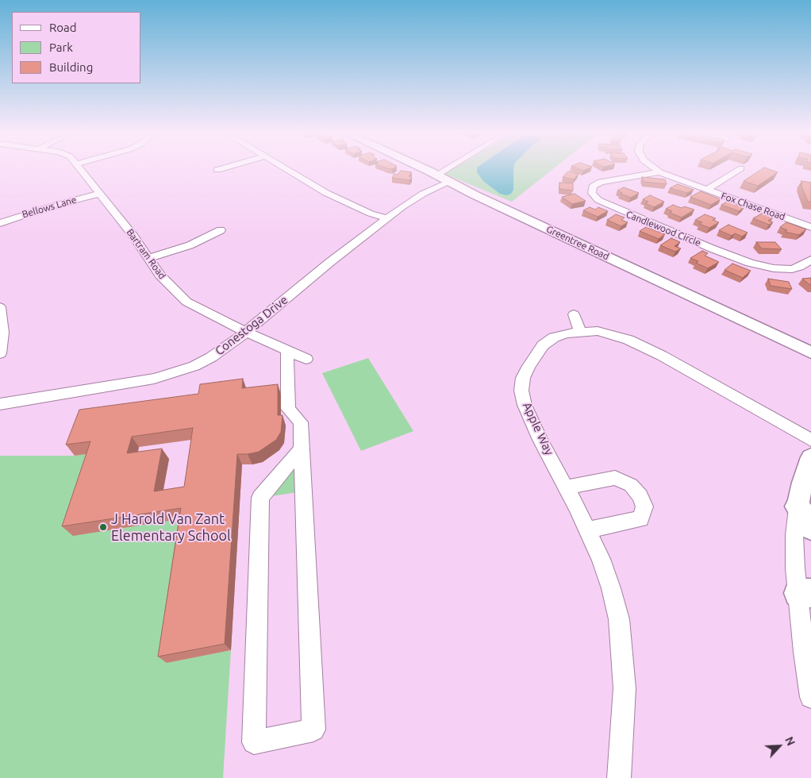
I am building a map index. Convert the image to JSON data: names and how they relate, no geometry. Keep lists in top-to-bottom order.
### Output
{
  "streets": {
    "main road": ["Greentree Road"],
    "street": [
      "Fox Chase Road",
      "Bellows Lane",
      "Candlewood Circle",
      "Bartram Road",
      "Conestoga Drive",
      "Apple Way"
    ]
  },
  "crossings": [
    ["Fox Chase Road", "Candlewood Circle"],
    ["Bellows Lane", "Bartram Road"],
    ["Greentree Road", "Conestoga Drive"],
    ["Bartram Road", "Conestoga Drive"]
  ],
  "places": ["J Harold Van Zant Elementary School"],
  "legend": ["Road", "Park", "Building"],
  "north": "top right"
}
